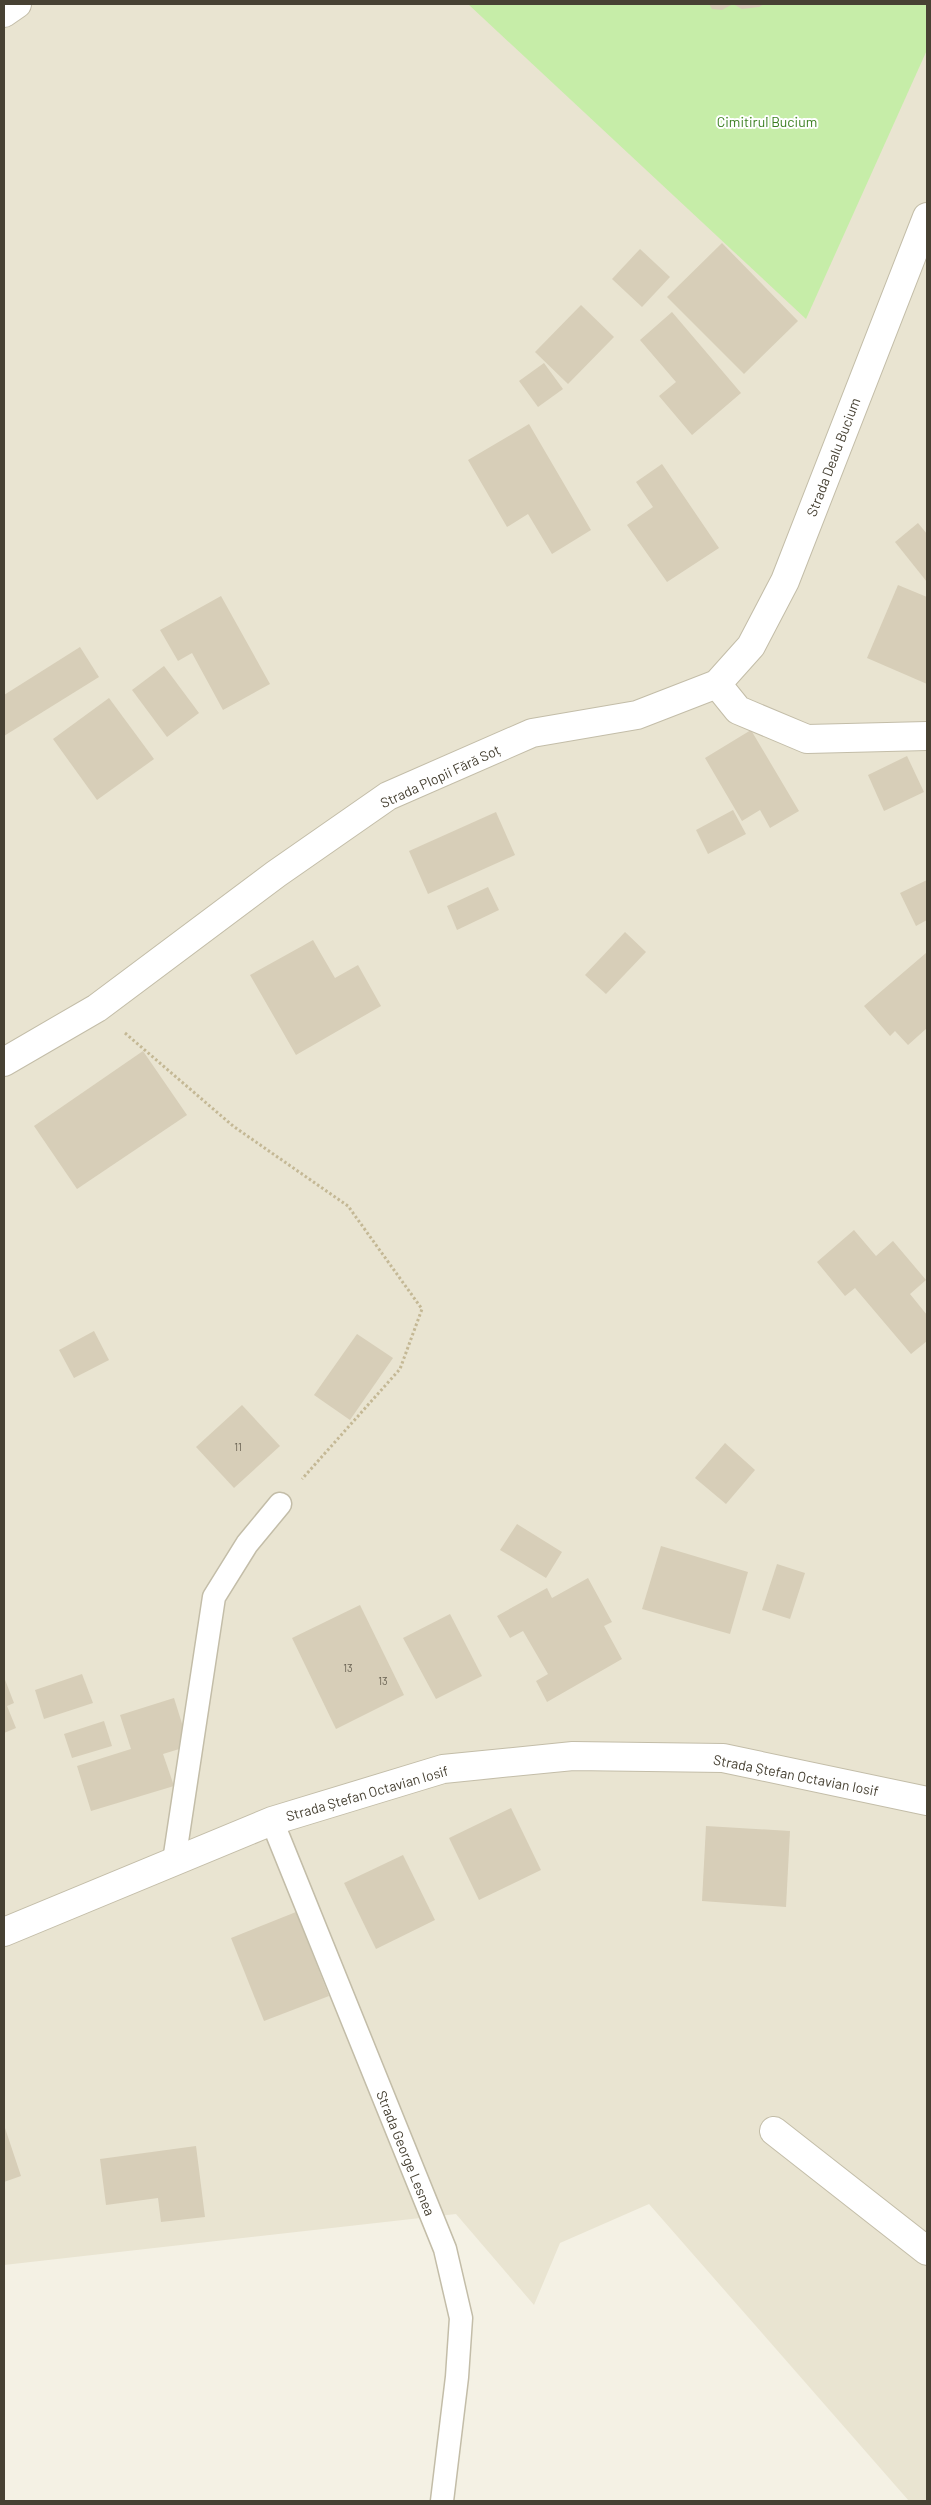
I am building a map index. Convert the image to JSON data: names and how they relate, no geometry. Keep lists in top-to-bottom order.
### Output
{
  "streets": {
    "street": ["Strada Dealu Bucium", "Strada Plopii Fără Soț", "Strada Ștefan Octavian Iosif"],
    "lane": ["Strada George Lesnea"]
  },
  "crossings": [
    ["Strada Dealu Bucium", "Strada Plopii Fără Soț"],
    ["Strada Ștefan Octavian Iosif", "Strada George Lesnea"]
  ],
  "parks": ["Cimitirul Bucium"],
  "house_numbers": ["11", "13", "13"]
}
